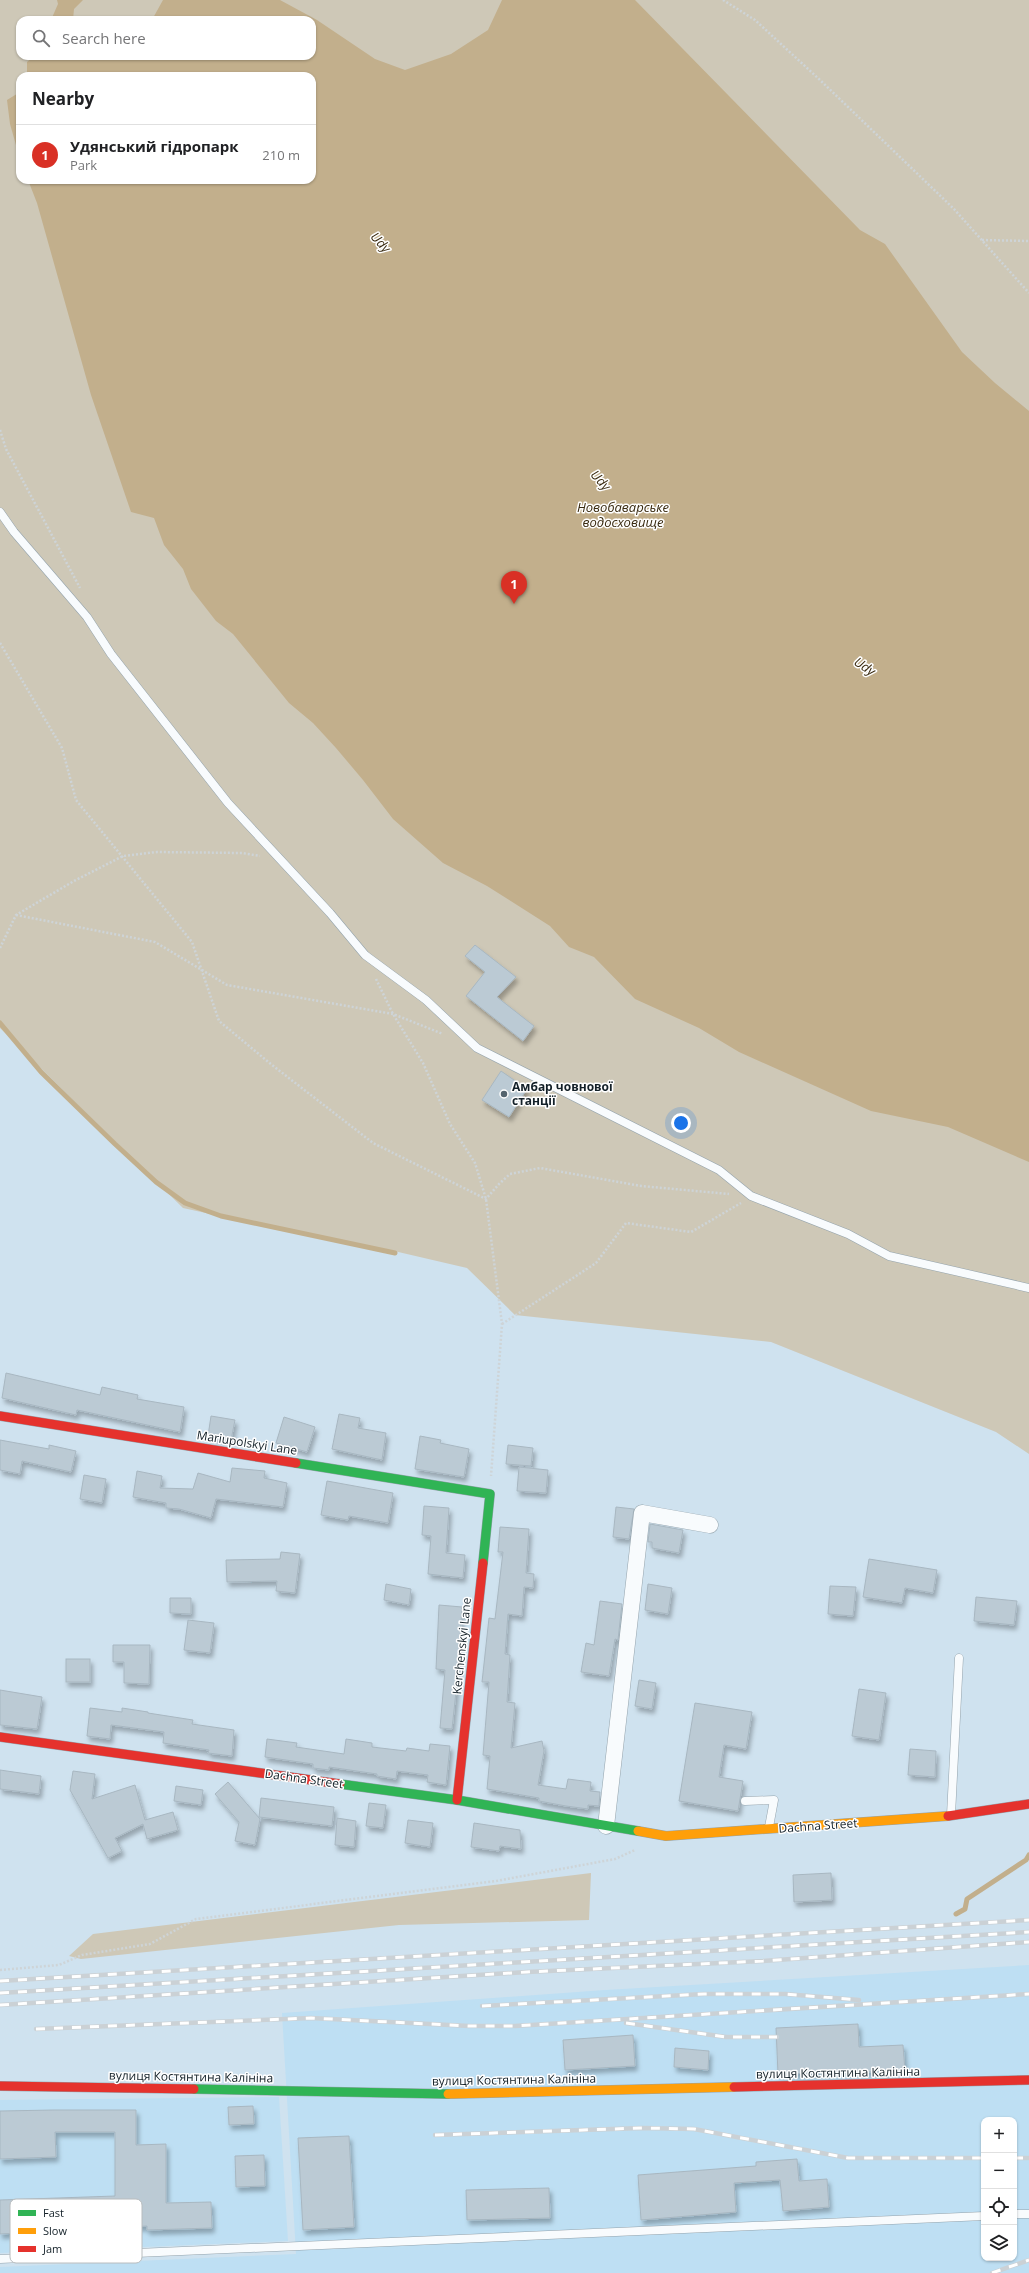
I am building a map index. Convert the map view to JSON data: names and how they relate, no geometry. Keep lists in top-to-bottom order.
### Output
{
  "streets": {
    "street": [
      "Mariupolskyi Lane",
      "Kerchenskyi Lane",
      "Dachna Street",
      "вулиця Костянтина Калініна"
    ]
  },
  "crossings": [
    ["Mariupolskyi Lane", "Kerchenskyi Lane"],
    ["Kerchenskyi Lane", "Dachna Street"]
  ],
  "water": ["Udy", "Новобаварське водосховище"],
  "places": ["Амбар човнової станції"],
  "legend": ["Fast", "Slow", "Jam"],
  "page": {
    "search": "Search here",
    "heading": "Nearby",
    "list": [
      {
        "mark": "1",
        "name": "Удянський гідропарк",
        "note": "Park",
        "value": "210 m"
      }
    ],
    "pins": "1",
    "map_buttons": ["+", "−"]
  }
}
